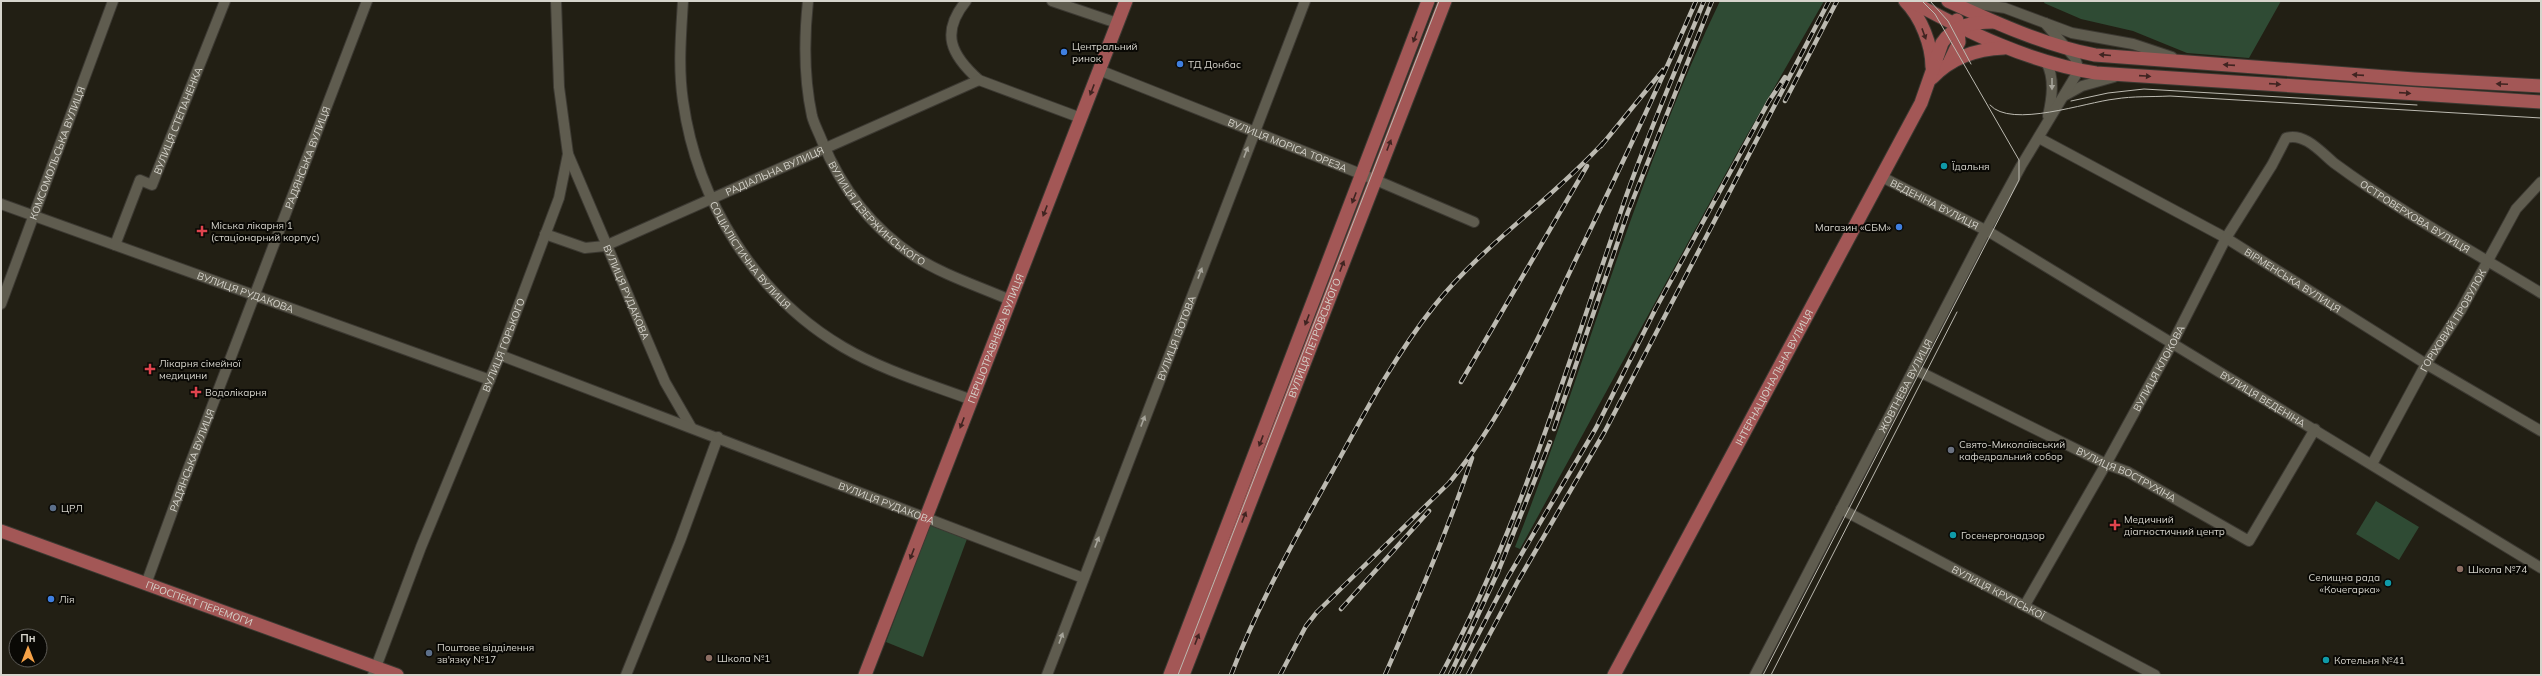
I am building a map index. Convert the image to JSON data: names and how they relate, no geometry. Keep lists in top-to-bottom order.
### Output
{
  "streets": {
    "main road": [
      "ПЕРШОТРАВНЕВА ВУЛИЦЯ",
      "ВУЛИЦЯ ПЕТРОВСЬКОГО",
      "ІНТЕРНАЦІОНАЛЬНА ВУЛИЦЯ",
      "ПРОСПЕКТ ПЕРЕМОГИ"
    ],
    "street": [
      "ВУЛИЦЯ СТЕПАНЕНКА",
      "ВУЛИЦЯ МОРІСА ТОРЕЗА",
      "КОМСОМОЛЬСЬКА ВУЛИЦЯ",
      "РАДЯНСЬКА ВУЛИЦЯ",
      "РАДІАЛЬНА ВУЛИЦЯ",
      "ВЕДЕНІНА ВУЛИЦЯ",
      "ВУЛИЦЯ ДЗЕРЖИНСЬКОГО",
      "ОСТРОВЕРХОВА ВУЛИЦЯ",
      "СОЦІАЛІСТИЧНА ВУЛИЦЯ",
      "ВІРМЕНСЬКА ВУЛИЦЯ",
      "ВУЛИЦЯ РУДАКОВА",
      "ГОРІХОВИЙ ПРОВУЛОК",
      "ВУЛИЦЯ ІЗОТОВА",
      "ВУЛИЦЯ ГОРЬКОГО",
      "ВУЛИЦЯ КЛОКОВА",
      "ЖОВТНЕВА ВУЛИЦЯ",
      "ВУЛИЦЯ ВЕДЕНІНА",
      "ВУЛИЦЯ ВОСТРУХІНА",
      "ВУЛИЦЯ КРУПСЬКОЇ"
    ]
  },
  "crossings": [
    ["ВУЛИЦЯ СТЕПАНЕНКА", "ВУЛИЦЯ РУДАКОВА"],
    ["ВУЛИЦЯ МОРІСА ТОРЕЗА", "ПЕРШОТРАВНЕВА ВУЛИЦЯ"],
    ["ВУЛИЦЯ МОРІСА ТОРЕЗА", "ВУЛИЦЯ ІЗОТОВА"],
    ["ВУЛИЦЯ МОРІСА ТОРЕЗА", "ВУЛИЦЯ ПЕТРОВСЬКОГО"],
    ["КОМСОМОЛЬСЬКА ВУЛИЦЯ", "ВУЛИЦЯ РУДАКОВА"],
    ["РАДЯНСЬКА ВУЛИЦЯ", "ВУЛИЦЯ РУДАКОВА"],
    ["РАДЯНСЬКА ВУЛИЦЯ", "ПРОСПЕКТ ПЕРЕМОГИ"],
    ["РАДІАЛЬНА ВУЛИЦЯ", "ВУЛИЦЯ ДЗЕРЖИНСЬКОГО"],
    ["РАДІАЛЬНА ВУЛИЦЯ", "СОЦІАЛІСТИЧНА ВУЛИЦЯ"],
    ["РАДІАЛЬНА ВУЛИЦЯ", "ВУЛИЦЯ РУДАКОВА"],
    ["РАДІАЛЬНА ВУЛИЦЯ", "ВУЛИЦЯ ГОРЬКОГО"],
    ["ВЕДЕНІНА ВУЛИЦЯ", "ІНТЕРНАЦІОНАЛЬНА ВУЛИЦЯ"],
    ["ВЕДЕНІНА ВУЛИЦЯ", "ЖОВТНЕВА ВУЛИЦЯ"],
    ["ВЕДЕНІНА ВУЛИЦЯ", "ВУЛИЦЯ ВЕДЕНІНА"],
    ["ВУЛИЦЯ ДЗЕРЖИНСЬКОГО", "ПЕРШОТРАВНЕВА ВУЛИЦЯ"],
    ["ОСТРОВЕРХОВА ВУЛИЦЯ", "ГОРІХОВИЙ ПРОВУЛОК"],
    ["ОСТРОВЕРХОВА ВУЛИЦЯ", "ВУЛИЦЯ КЛОКОВА"],
    ["СОЦІАЛІСТИЧНА ВУЛИЦЯ", "ПЕРШОТРАВНЕВА ВУЛИЦЯ"],
    ["ВІРМЕНСЬКА ВУЛИЦЯ", "ГОРІХОВИЙ ПРОВУЛОК"],
    ["ВІРМЕНСЬКА ВУЛИЦЯ", "ВУЛИЦЯ КЛОКОВА"],
    ["ВІРМЕНСЬКА ВУЛИЦЯ", "ЖОВТНЕВА ВУЛИЦЯ"],
    ["ВУЛИЦЯ РУДАКОВА", "ПЕРШОТРАВНЕВА ВУЛИЦЯ"],
    ["ВУЛИЦЯ РУДАКОВА", "ВУЛИЦЯ ІЗОТОВА"],
    ["ВУЛИЦЯ РУДАКОВА", "ВУЛИЦЯ ГОРЬКОГО"],
    ["ГОРІХОВИЙ ПРОВУЛОК", "ВУЛИЦЯ ВЕДЕНІНА"],
    ["ВУЛИЦЯ ГОРЬКОГО", "ПРОСПЕКТ ПЕРЕМОГИ"],
    ["ВУЛИЦЯ КЛОКОВА", "ВУЛИЦЯ ВЕДЕНІНА"],
    ["ВУЛИЦЯ КЛОКОВА", "ВУЛИЦЯ ВОСТРУХІНА"],
    ["ВУЛИЦЯ КЛОКОВА", "ВУЛИЦЯ КРУПСЬКОЇ"],
    ["ЖОВТНЕВА ВУЛИЦЯ", "ВУЛИЦЯ ВЕДЕНІНА"],
    ["ЖОВТНЕВА ВУЛИЦЯ", "ВУЛИЦЯ ВОСТРУХІНА"],
    ["ЖОВТНЕВА ВУЛИЦЯ", "ВУЛИЦЯ КРУПСЬКОЇ"],
    ["ВУЛИЦЯ ВЕДЕНІНА", "ВУЛИЦЯ ВОСТРУХІНА"]
  ],
  "one_way": ["ПЕРШОТРАВНЕВА ВУЛИЦЯ", "ВУЛИЦЯ ІЗОТОВА"],
  "places": {
    "other": [
      "Центральний ринок",
      "ТД Донбас",
      "Їдальня",
      "Магазин «СБМ»",
      "Свято-Миколаївський кафедральний собор",
      "ЦРЛ",
      "Госенергонадзор",
      "Школа №74",
      "Селищна рада «Кочегарка»",
      "Лія",
      "Поштове відділення зв'язку №17",
      "Школа №1",
      "Котельня №41"
    ],
    "health": [
      "Міська лікарня 1 (стаціонарний корпус)",
      "Лікарня сімейної медицини",
      "Водолікарня",
      "Медичний діагностичний центр"
    ]
  },
  "north": "top"
}
